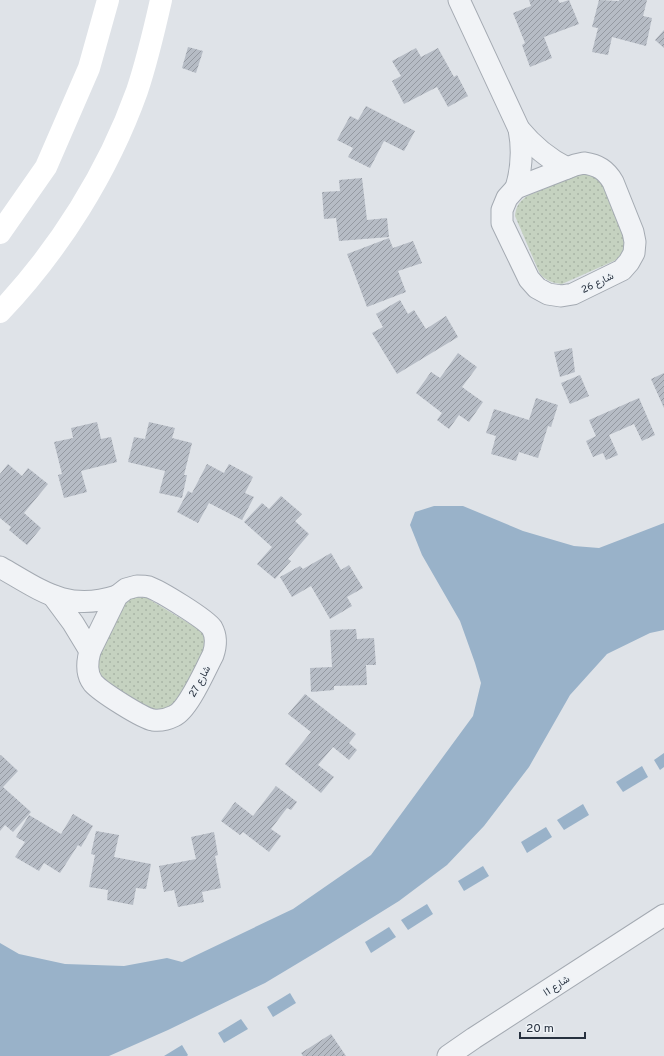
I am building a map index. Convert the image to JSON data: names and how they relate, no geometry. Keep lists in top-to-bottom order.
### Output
{
  "streets": {
    "street": ["شارع 26", "شارع 27", "I1 شارع"]
  },
  "scale_bar": "20 m"
}
